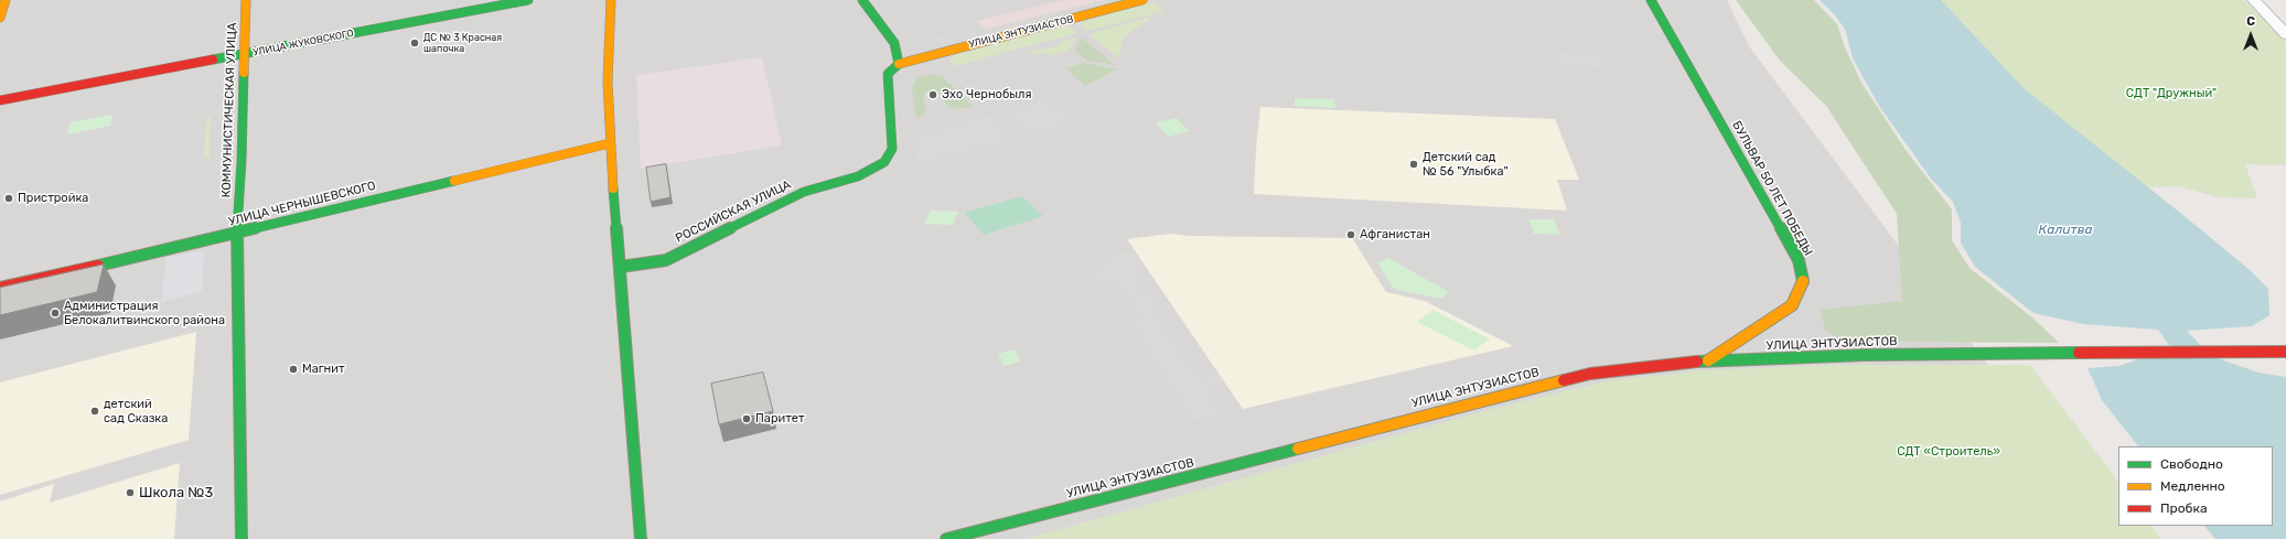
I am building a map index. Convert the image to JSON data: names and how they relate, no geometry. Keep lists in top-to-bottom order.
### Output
{
  "streets": {
    "street": [
      "УЛИЦА ЭНТУЗИАСТОВ",
      "УЛИЦА ЖУКОВСКОГО",
      "КОММУНИСТИЧЕСКАЯ УЛИЦА",
      "БУЛЬВАР 50 ЛЕТ ПОБЕДЫ",
      "УЛИЦА ЧЕРНЫШЕВСКОГО",
      "РОССИЙСКАЯ УЛИЦА"
    ]
  },
  "crossings": [
    ["УЛИЦА ЭНТУЗИАСТОВ", "БУЛЬВАР 50 ЛЕТ ПОБЕДЫ"],
    ["УЛИЦА ЭНТУЗИАСТОВ", "РОССИЙСКАЯ УЛИЦА"],
    ["УЛИЦА ЖУКОВСКОГО", "КОММУНИСТИЧЕСКАЯ УЛИЦА"],
    ["КОММУНИСТИЧЕСКАЯ УЛИЦА", "УЛИЦА ЧЕРНЫШЕВСКОГО"]
  ],
  "water": ["Калитва"],
  "parks": ["СДТ \"Дружный\"", "СДТ «Строитель»"],
  "places": [
    "ДС № 3 Красная шапочка",
    "Эхо Чернобыля",
    "Детский сад № 56 \"Улыбка\"",
    "Пристройка",
    "Афганистан",
    "Администрация Белокалитвинского района",
    "Магнит",
    "детский сад Сказка",
    "Паритет",
    "Школа №3"
  ],
  "legend": ["Свободно", "Медленно", "Пробка"],
  "north": "top"
}
